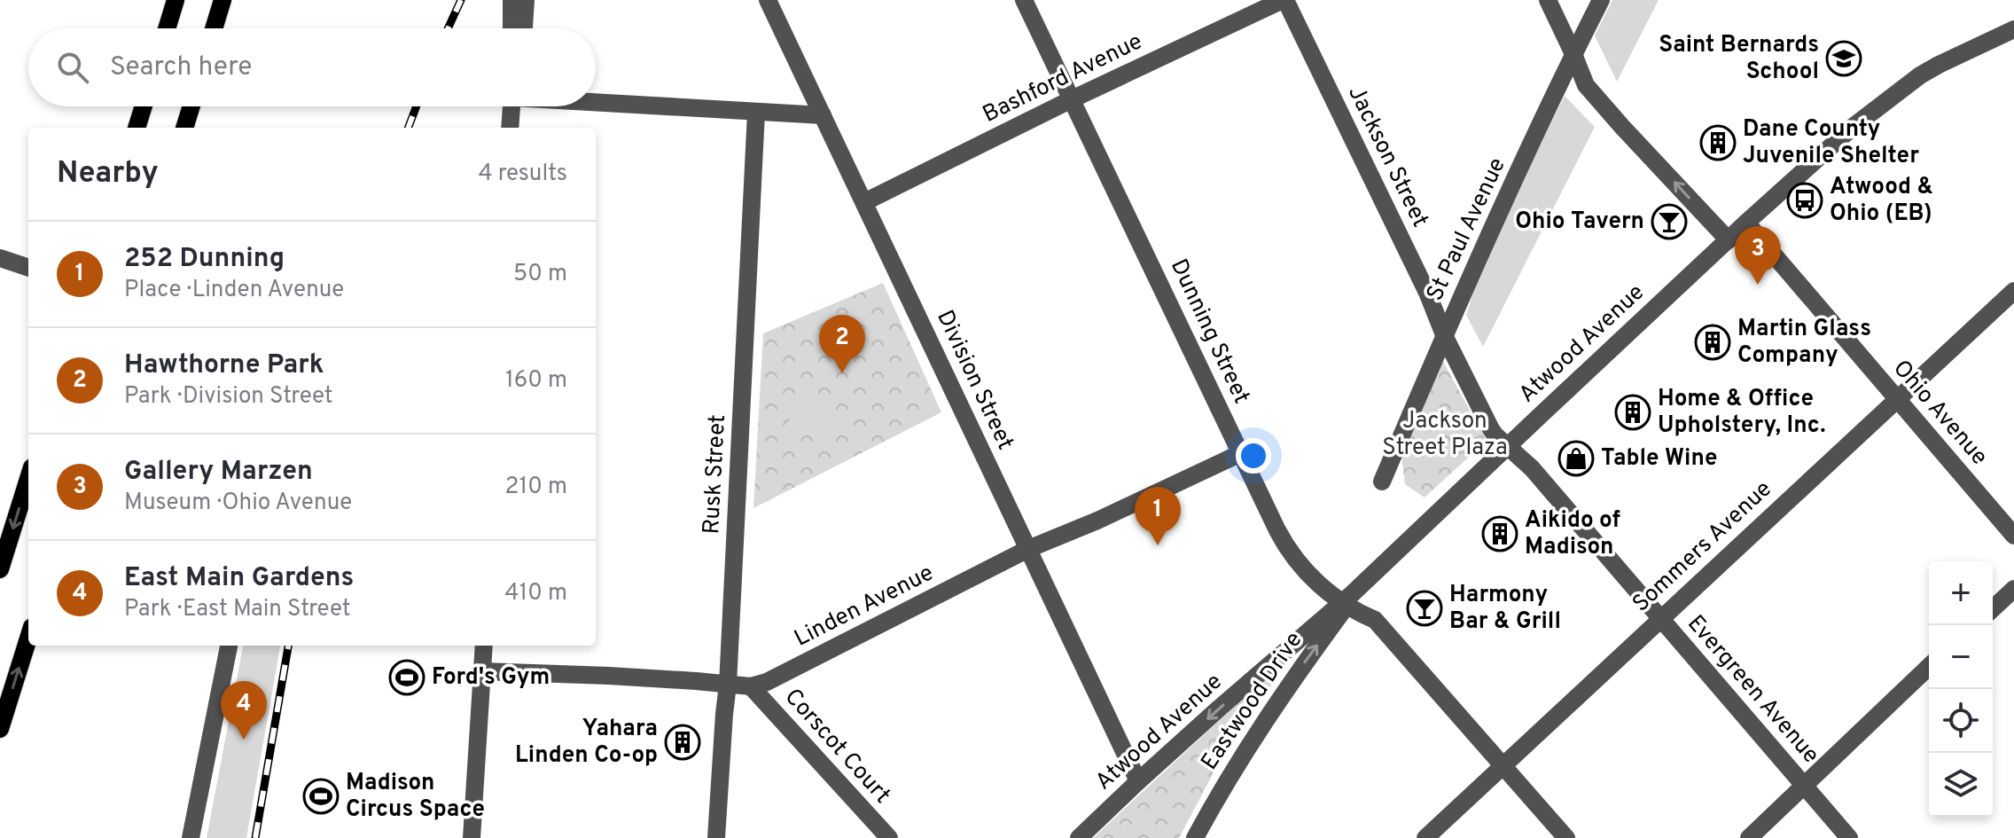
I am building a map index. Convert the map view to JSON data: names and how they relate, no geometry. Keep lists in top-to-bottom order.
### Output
{
  "streets": {
    "street": [
      "Bashford Avenue",
      "Jackson Street",
      "St Paul Avenue",
      "Dunning Street",
      "Atwood Avenue",
      "Division Street",
      "Ohio Avenue",
      "Rusk Street",
      "Sommers Avenue",
      "Linden Avenue",
      "Evergreen Avenue",
      "Eastwood Drive",
      "Corscot Court"
    ]
  },
  "crossings": [
    ["Bashford Avenue", "Jackson Street"],
    ["Bashford Avenue", "Dunning Street"],
    ["Bashford Avenue", "Division Street"],
    ["Jackson Street", "St Paul Avenue"],
    ["Jackson Street", "Atwood Avenue"],
    ["Jackson Street", "Evergreen Avenue"],
    ["Dunning Street", "Atwood Avenue"],
    ["Dunning Street", "Sommers Avenue"],
    ["Dunning Street", "Linden Avenue"],
    ["Dunning Street", "Eastwood Drive"],
    ["Atwood Avenue", "Division Street"],
    ["Atwood Avenue", "Ohio Avenue"],
    ["Atwood Avenue", "Evergreen Avenue"],
    ["Atwood Avenue", "Eastwood Drive"],
    ["Division Street", "Linden Avenue"],
    ["Ohio Avenue", "Sommers Avenue"],
    ["Rusk Street", "Linden Avenue"],
    ["Sommers Avenue", "Evergreen Avenue"],
    ["Linden Avenue", "Corscot Court"]
  ],
  "one_way": ["Eastwood Drive"],
  "parks": ["Jackson Street Plaza"],
  "places": {
    "school or university": ["Saint Bernards School"],
    "building": [
      "Dane County Juvenile Shelter",
      "Martin Glass Company",
      "Home & Office Upholstery, Inc.",
      "Aikido of Madison",
      "Yahara Linden Co-op"
    ],
    "bus stop": ["Atwood & Ohio (EB)"],
    "bar": ["Ohio Tavern", "Harmony Bar & Grill"],
    "shop": ["Table Wine"],
    "sports": ["Ford's Gym", "Madison Circus Space"]
  },
  "page": {
    "search": "Search here",
    "heading": ["Nearby", "4 results"],
    "list": [
      {
        "mark": "1",
        "name": "252 Dunning",
        "note": "Place · Linden Avenue",
        "value": "50 m"
      },
      {
        "mark": "2",
        "name": "Hawthorne Park",
        "note": "Park · Division Street",
        "value": "160 m"
      },
      {
        "mark": "3",
        "name": "Gallery Marzen",
        "note": "Museum · Ohio Avenue",
        "value": "210 m"
      },
      {
        "mark": "4",
        "name": "East Main Gardens",
        "note": "Park · East Main Street",
        "value": "410 m"
      }
    ],
    "pins": [
      "3",
      "2",
      "1",
      "4"
    ],
    "map_buttons": ["+", "−"]
  }
}
